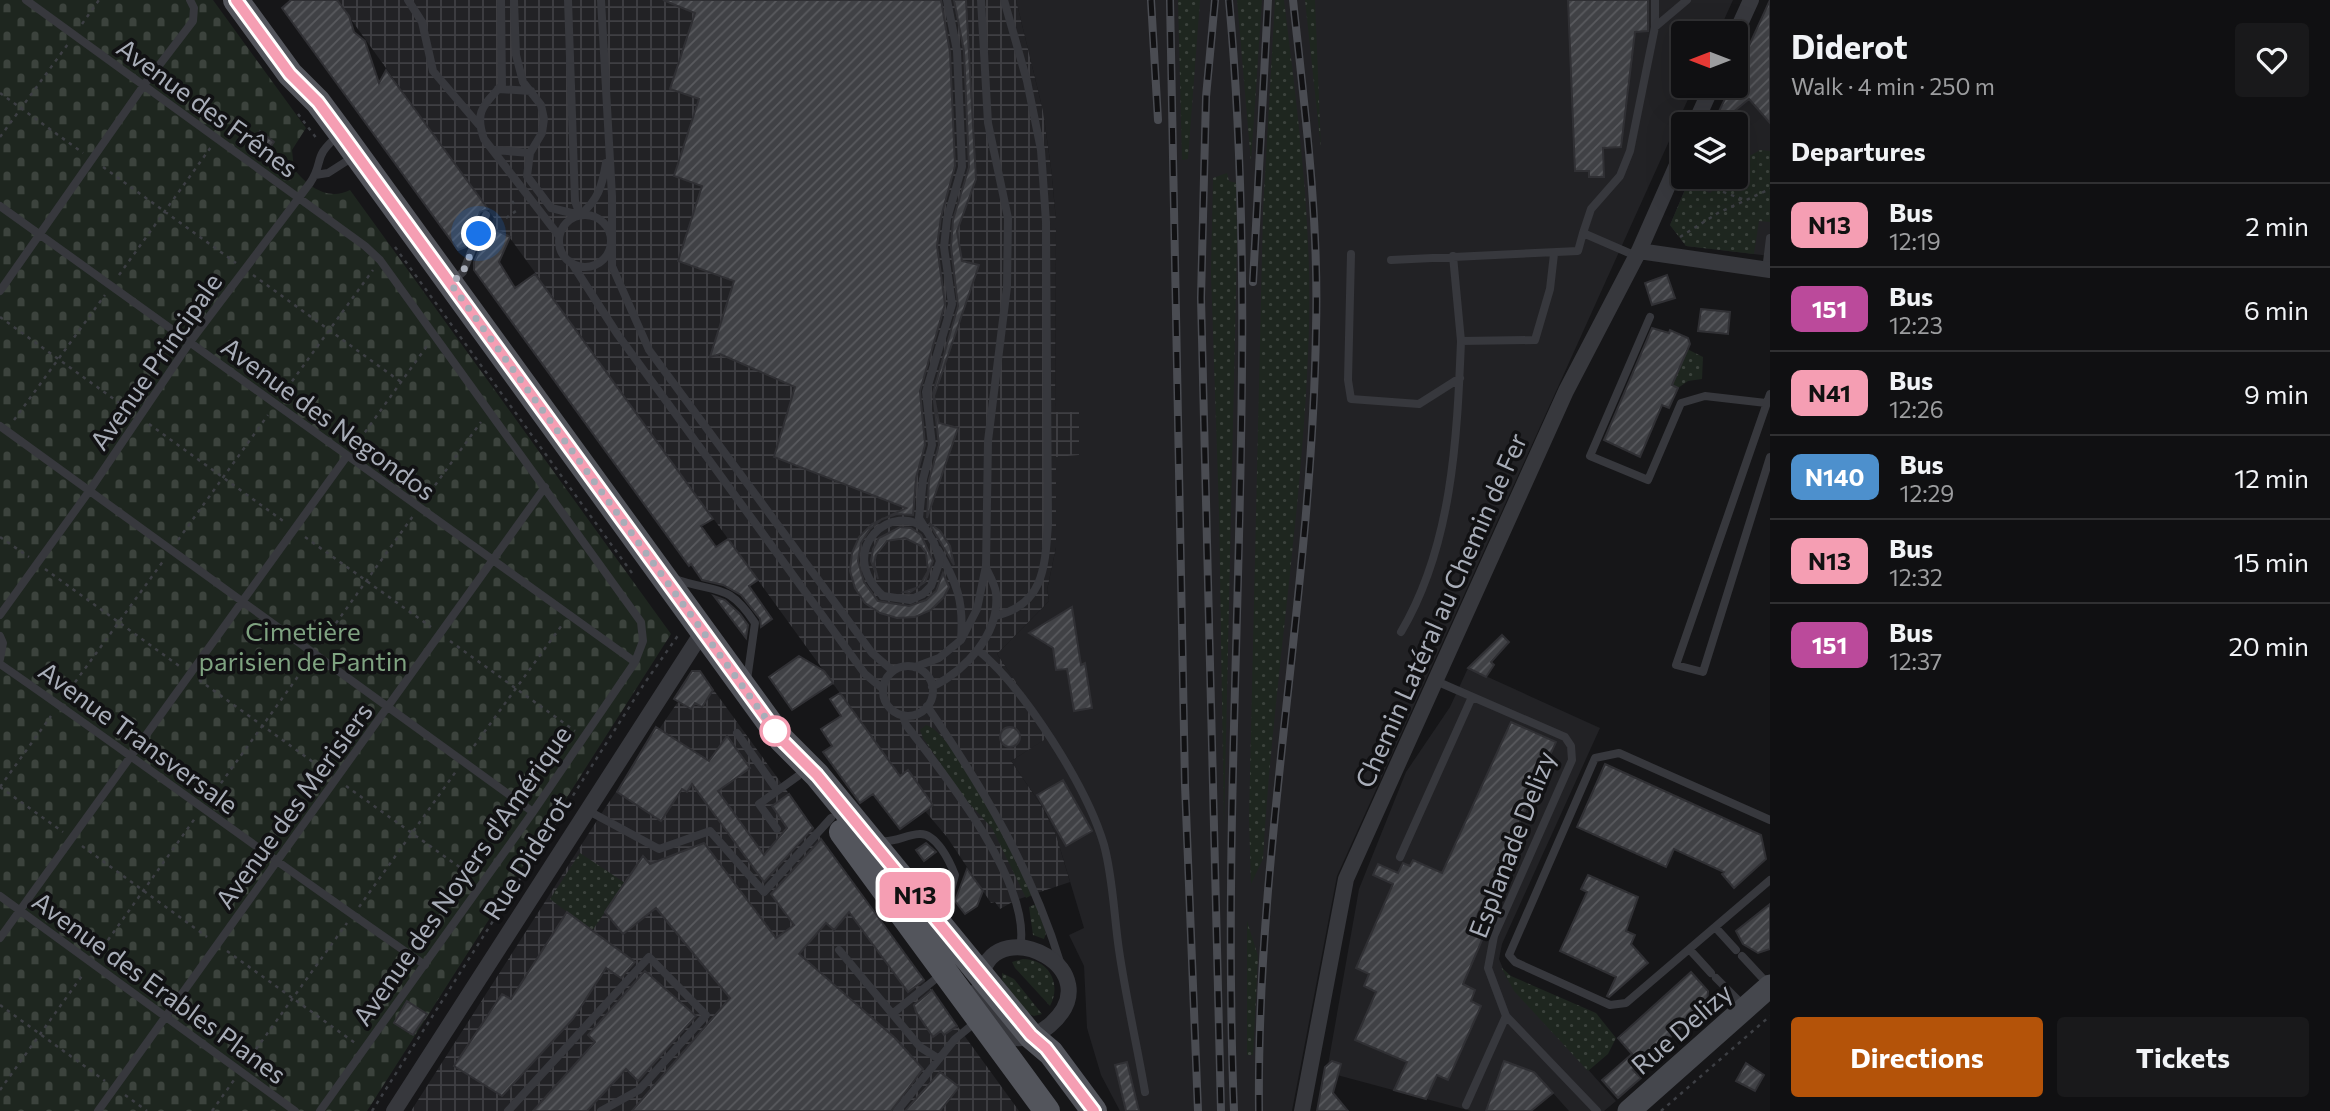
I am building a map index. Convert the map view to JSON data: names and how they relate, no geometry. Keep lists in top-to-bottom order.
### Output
{
  "streets": {
    "main road": ["Rue Delizy"],
    "street": ["Chemin Latéral au Chemin de Fer", "Rue Diderot"],
    "lane": [
      "Avenue des Frênes",
      "Avenue Principale",
      "Avenue des Negondos",
      "Avenue Transversale",
      "Avenue des Merisiers",
      "Esplanade Delizy",
      "Avenue des Noyers d'Amérique",
      "Avenue des Erables Planes"
    ]
  },
  "crossings": [
    ["Avenue des Frênes", "Avenue Principale"],
    ["Avenue des Frênes", "Avenue des Negondos"],
    ["Avenue des Frênes", "Avenue des Merisiers"],
    ["Avenue des Frênes", "Avenue des Noyers d'Amérique"],
    ["Avenue Principale", "Avenue des Negondos"],
    ["Avenue des Negondos", "Avenue des Merisiers"],
    ["Avenue des Negondos", "Avenue des Noyers d'Amérique"],
    ["Chemin Latéral au Chemin de Fer", "Esplanade Delizy"],
    ["Avenue Transversale", "Avenue des Merisiers"],
    ["Avenue Transversale", "Avenue des Noyers d'Amérique"],
    ["Avenue des Merisiers", "Avenue des Erables Planes"]
  ],
  "parks": ["Cimetière parisien de Pantin"],
  "lines": ["bus line N13"],
  "north": "left",
  "page": {
    "on_map": "N13",
    "heading": [
      ["Diderot", "Walk · 4 min · 250 m"],
      "Departures"
    ],
    "list": [
      {
        "mark": "N13",
        "name": "Bus",
        "note": "12:19",
        "value": "2 min"
      },
      {
        "mark": "151",
        "name": "Bus",
        "note": "12:23",
        "value": "6 min"
      },
      {
        "mark": "N41",
        "name": "Bus",
        "note": "12:26",
        "value": "9 min"
      },
      {
        "mark": "N140",
        "name": "Bus",
        "note": "12:29",
        "value": "12 min"
      },
      {
        "mark": "N13",
        "name": "Bus",
        "note": "12:32",
        "value": "15 min"
      },
      {
        "mark": "151",
        "name": "Bus",
        "note": "12:37",
        "value": "20 min"
      }
    ],
    "buttons": ["Directions", "Tickets"]
  }
}
